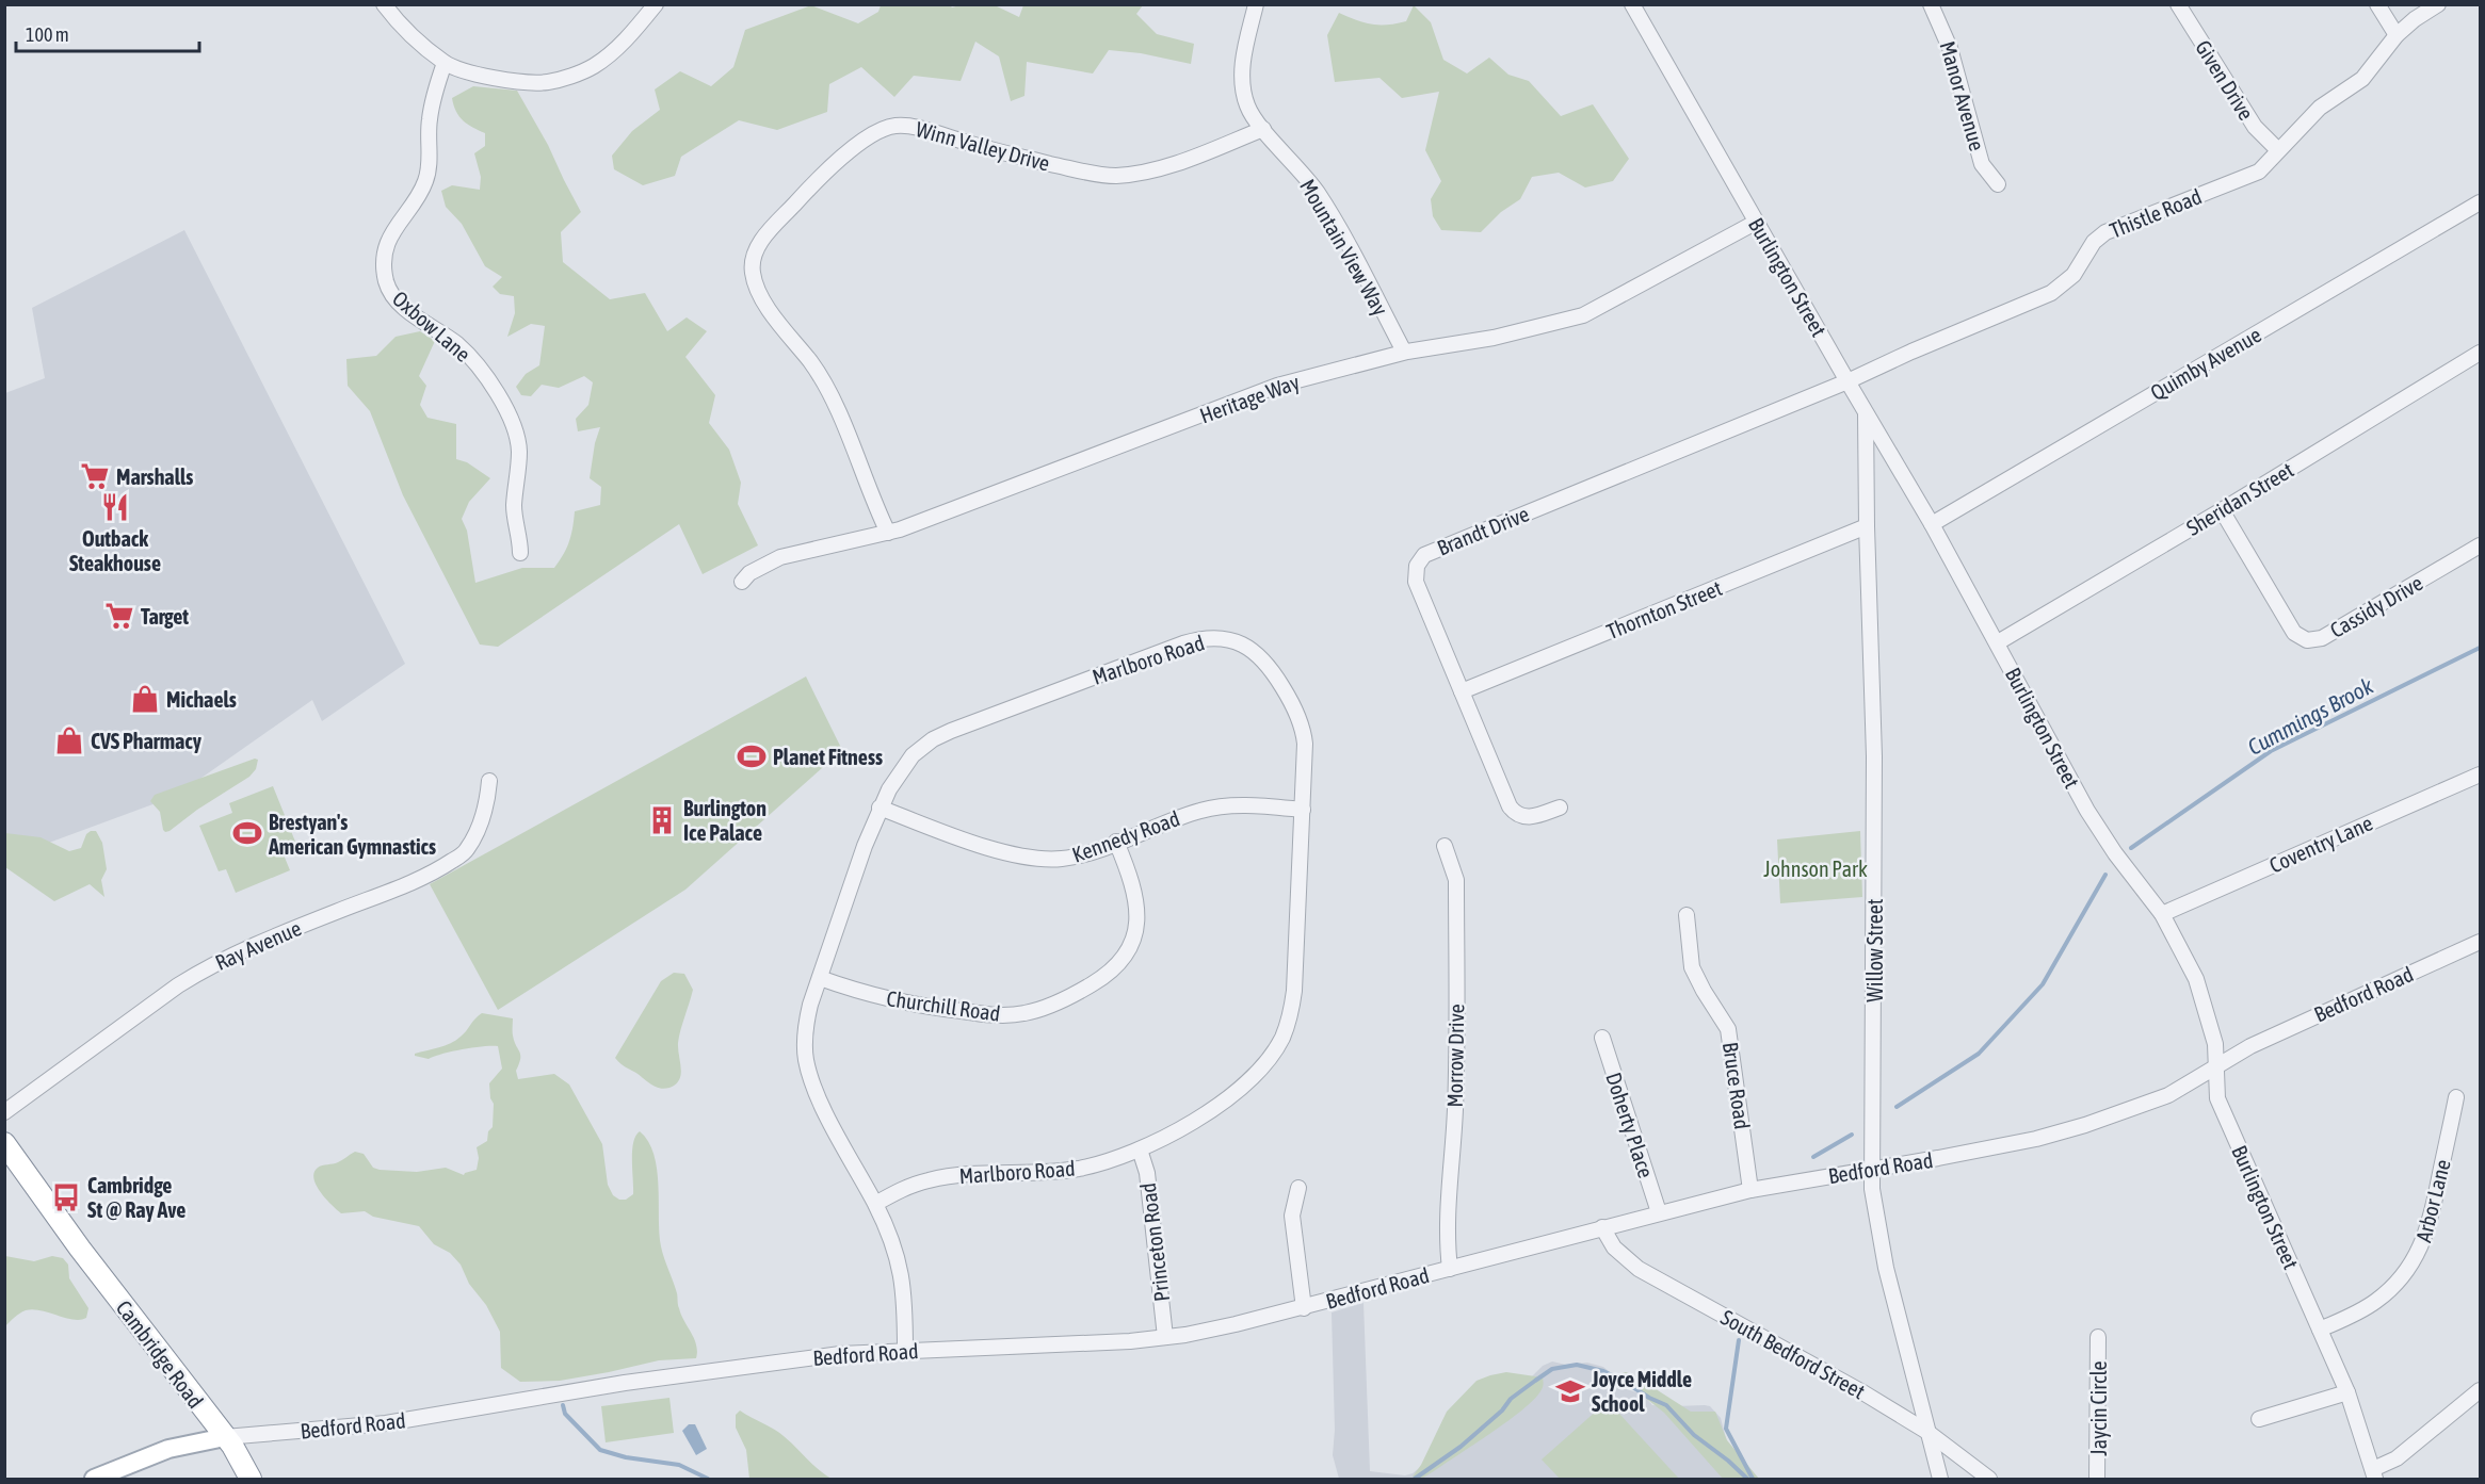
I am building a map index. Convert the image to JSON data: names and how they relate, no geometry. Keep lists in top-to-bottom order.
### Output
{
  "streets": {
    "highway": ["Cambridge Road"],
    "street": [
      "Given Drive",
      "Manor Avenue",
      "Winn Valley Drive",
      "Thistle Road",
      "Mountain View Way",
      "Burlington Street",
      "Oxbow Lane",
      "Quimby Avenue",
      "Heritage Way",
      "Sheridan Street",
      "Brandt Drive",
      "Cassidy Drive",
      "Thornton Street",
      "Marlboro Road",
      "Kennedy Road",
      "Coventry Lane",
      "Ray Avenue",
      "Willow Street",
      "Bedford Road",
      "Churchill Road",
      "Morrow Drive",
      "Bruce Road",
      "Doherty Place",
      "Arbor Lane",
      "Princeton Road",
      "South Bedford Street",
      "Jaycin Circle"
    ]
  },
  "crossings": [
    ["Given Drive", "Thistle Road"],
    ["Winn Valley Drive", "Mountain View Way"],
    ["Winn Valley Drive", "Heritage Way"],
    ["Thistle Road", "Burlington Street"],
    ["Thistle Road", "Brandt Drive"],
    ["Mountain View Way", "Heritage Way"],
    ["Burlington Street", "Quimby Avenue"],
    ["Burlington Street", "Heritage Way"],
    ["Burlington Street", "Sheridan Street"],
    ["Burlington Street", "Brandt Drive"],
    ["Burlington Street", "Coventry Lane"],
    ["Burlington Street", "Willow Street"],
    ["Burlington Street", "Bedford Road"],
    ["Burlington Street", "Arbor Lane"],
    ["Sheridan Street", "Cassidy Drive"],
    ["Brandt Drive", "Thornton Street"],
    ["Thornton Street", "Willow Street"],
    ["Marlboro Road", "Kennedy Road"],
    ["Marlboro Road", "Bedford Road"],
    ["Marlboro Road", "Churchill Road"],
    ["Marlboro Road", "Princeton Road"],
    ["Kennedy Road", "Churchill Road"],
    ["Willow Street", "Bedford Road"],
    ["Willow Street", "South Bedford Street"],
    ["Bedford Road", "Morrow Drive"],
    ["Bedford Road", "Bruce Road"],
    ["Bedford Road", "Doherty Place"],
    ["Bedford Road", "Princeton Road"],
    ["Bedford Road", "Cambridge Road"],
    ["Bedford Road", "South Bedford Street"]
  ],
  "water": ["Cummings Brook"],
  "parks": ["Johnson Park"],
  "places": {
    "supermarket": ["Marshalls", "Target"],
    "restaurant": ["Outback Steakhouse"],
    "shop": ["Michaels", "CVS Pharmacy"],
    "sports": ["Planet Fitness", "Brestyan's American Gymnastics"],
    "building": ["Burlington Ice Palace"],
    "bus stop": ["Cambridge St @ Ray Ave"],
    "school or university": ["Joyce Middle School"]
  },
  "scale_bar": "100 m"
}
